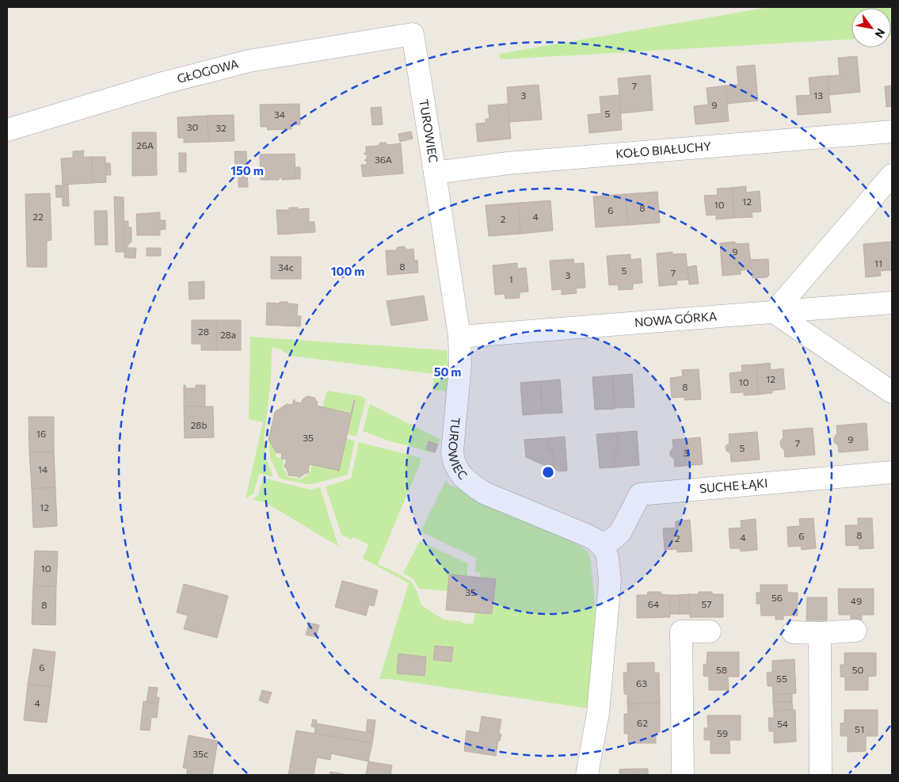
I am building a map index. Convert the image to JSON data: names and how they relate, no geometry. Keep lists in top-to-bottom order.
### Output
{
  "streets": {
    "street": [
      "GŁOGOWA",
      "TUROWIEC",
      "KOŁO BIAŁUCHY",
      "NOWA GÓRKA",
      "SUCHE ŁĄKI"
    ]
  },
  "crossings": [
    ["GŁOGOWA", "TUROWIEC"],
    ["TUROWIEC", "KOŁO BIAŁUCHY"],
    ["TUROWIEC", "NOWA GÓRKA"],
    ["TUROWIEC", "SUCHE ŁĄKI"]
  ],
  "house_numbers": [
    "7",
    "3",
    "13",
    "9",
    "5",
    "34",
    "30",
    "32",
    "26A",
    "36A",
    "12",
    "10",
    "8",
    "6",
    "22",
    "4",
    "2",
    "9",
    "11",
    "8",
    "34c",
    "5",
    "7",
    "3",
    "1",
    "28",
    "28a",
    "12",
    "10",
    "8",
    "28b",
    "16",
    "35",
    "9",
    "7",
    "5",
    "3",
    "14",
    "12",
    "8",
    "6",
    "4",
    "2",
    "10",
    "35",
    "56",
    "49",
    "64",
    "57",
    "8",
    "6",
    "58",
    "50",
    "55",
    "63",
    "4",
    "62",
    "54",
    "51",
    "59",
    "35c"
  ],
  "north": "bottom right",
  "rings": ["150 m", "100 m", "50 m"]
}
